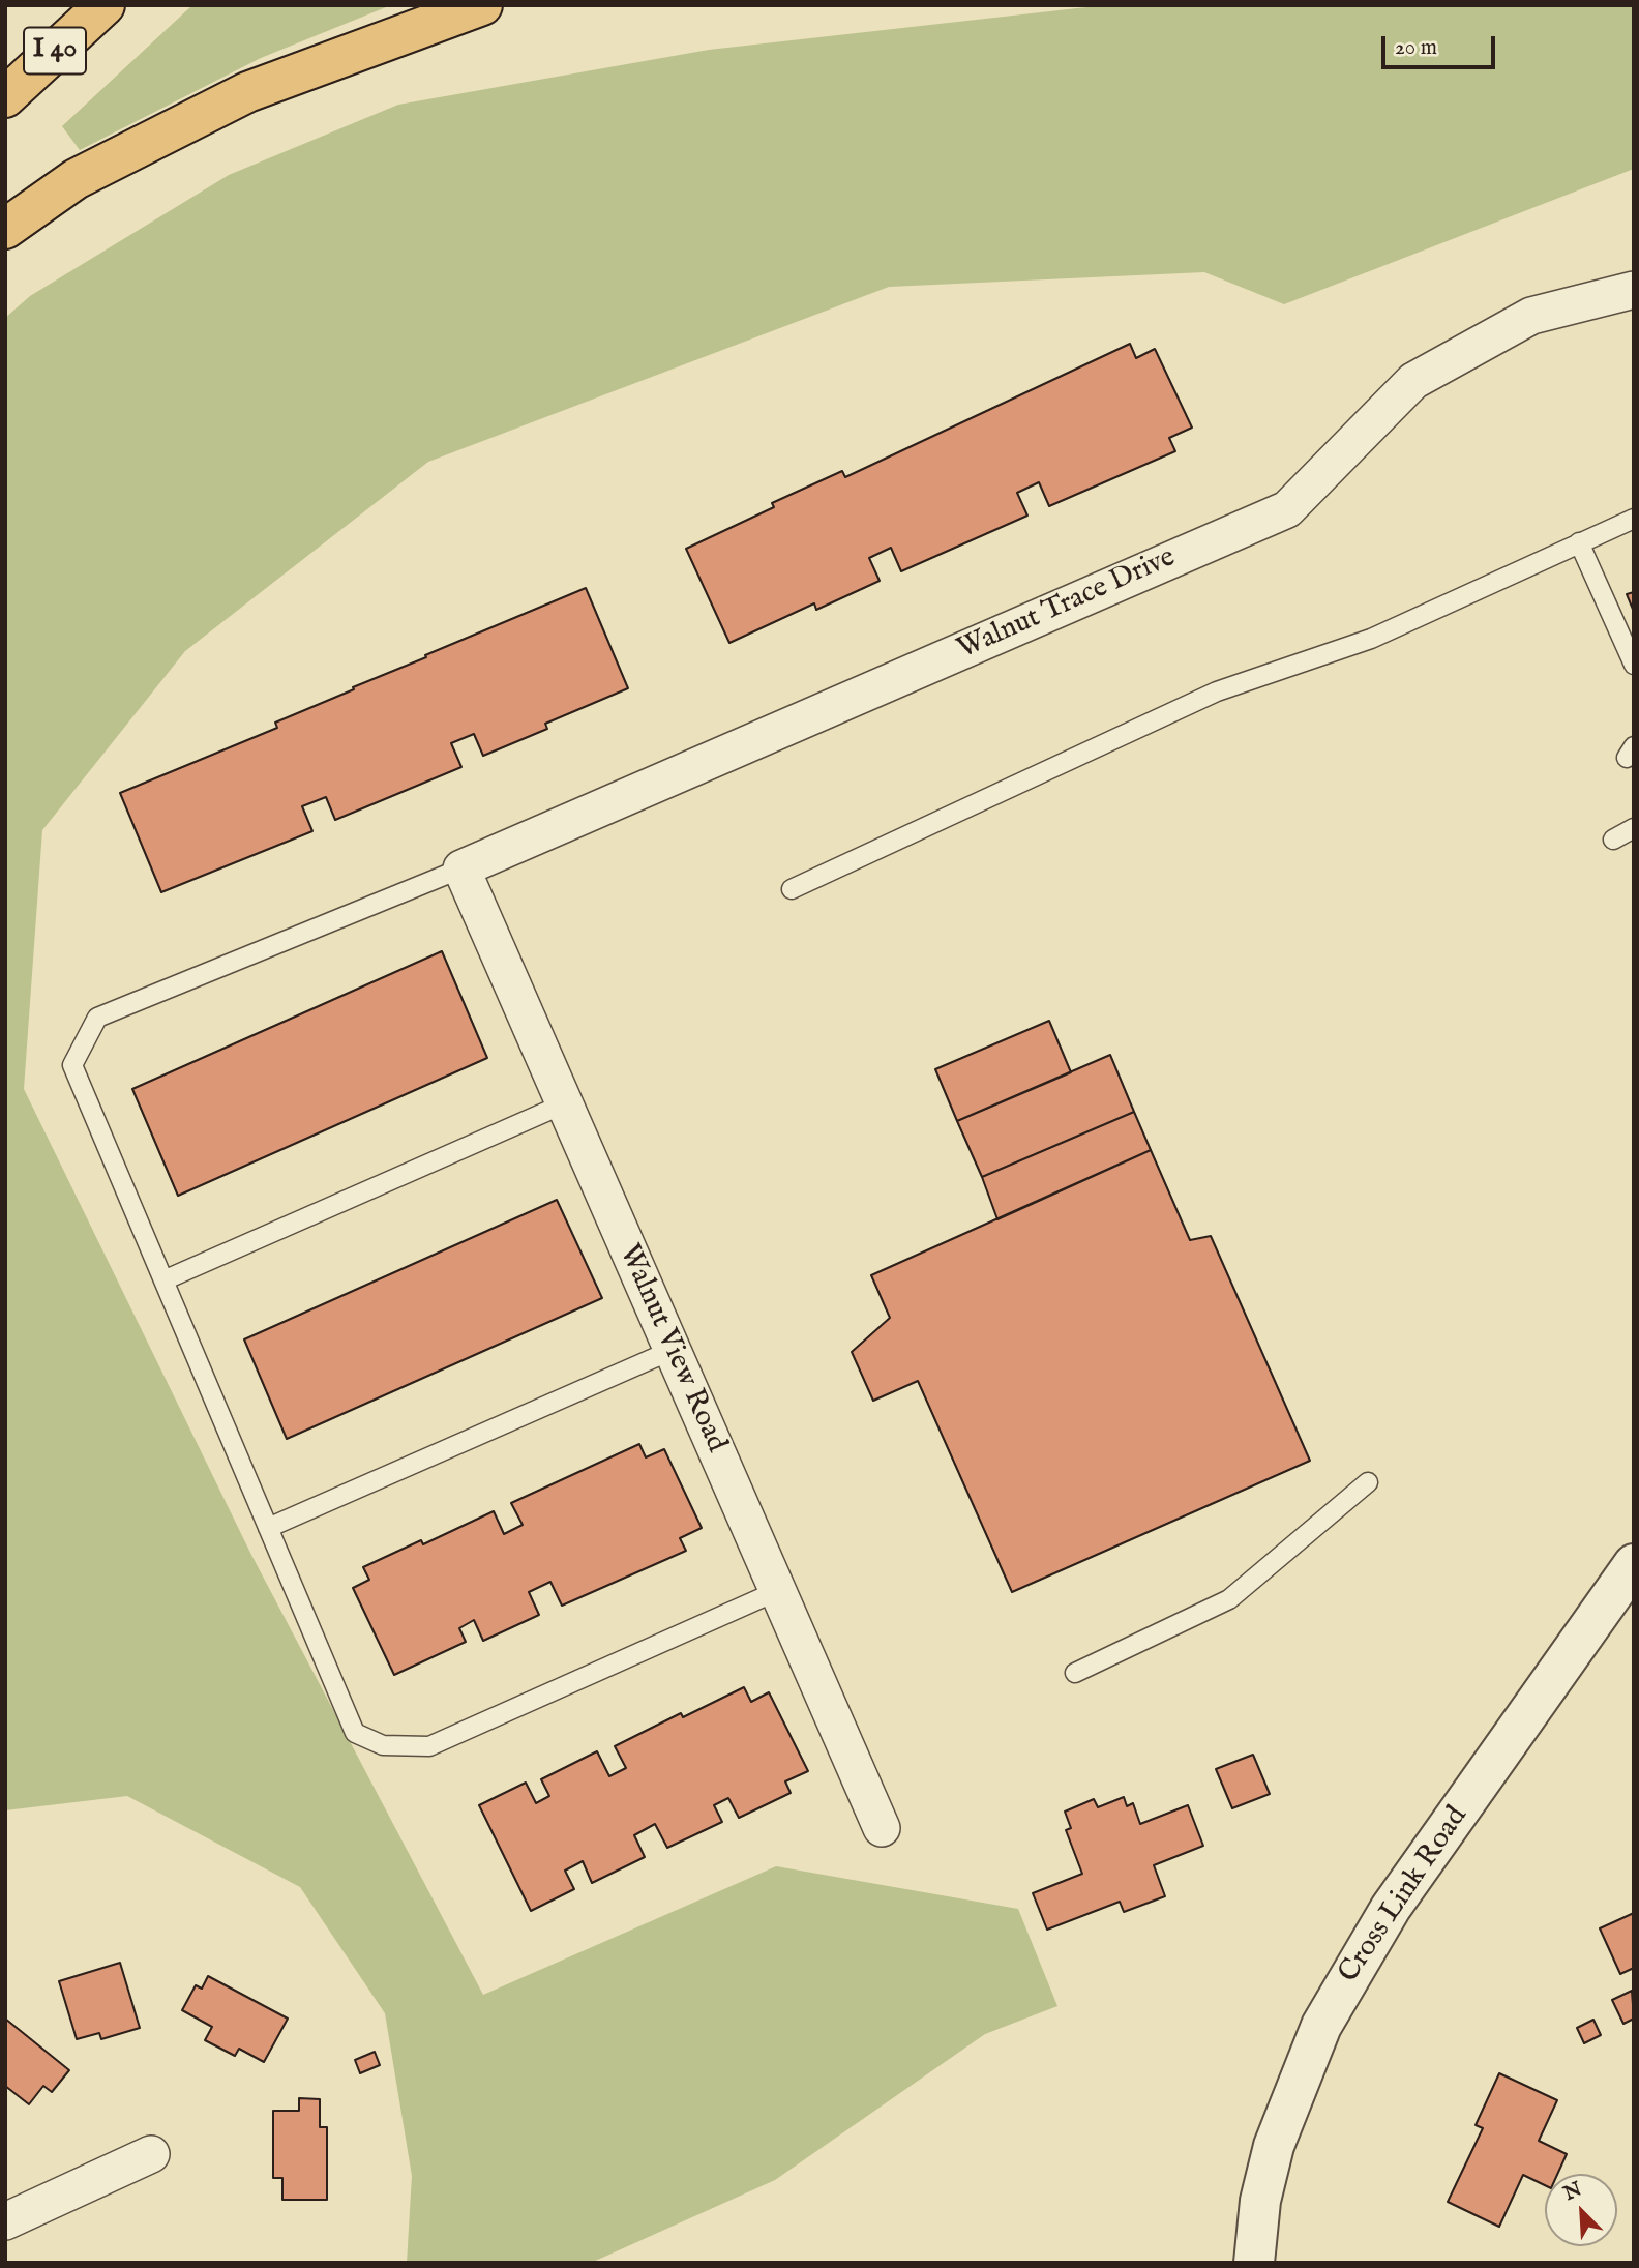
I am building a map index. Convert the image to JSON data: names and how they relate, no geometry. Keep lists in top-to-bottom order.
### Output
{
  "streets": {
    "highway": ["I 40"],
    "street": ["Walnut Trace Drive", "Walnut View Road", "Cross Link Road"]
  },
  "crossings": [
    ["Walnut Trace Drive", "Walnut View Road"]
  ],
  "scale_bar": "20 m",
  "north": "top left"
}
